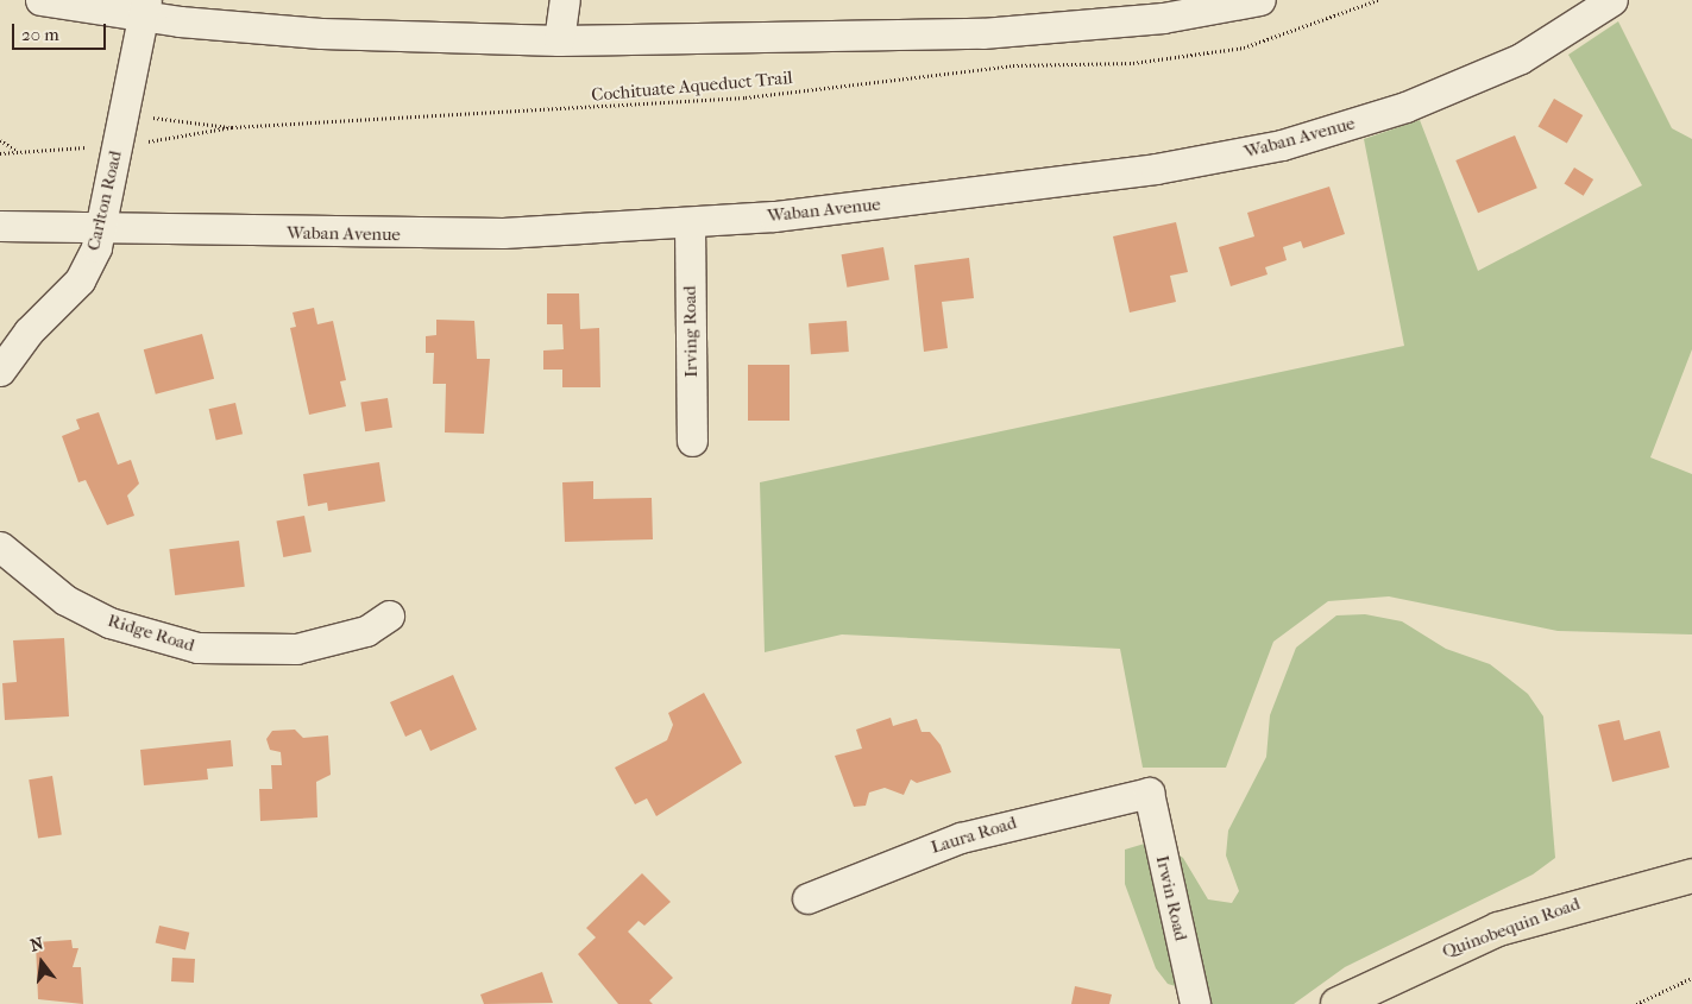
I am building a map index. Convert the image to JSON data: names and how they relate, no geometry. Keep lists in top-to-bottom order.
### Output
{
  "streets": {
    "main road": ["Quinobequin Road"],
    "street": [
      "Waban Avenue",
      "Carlton Road",
      "Irving Road",
      "Ridge Road",
      "Laura Road",
      "Irwin Road"
    ],
    "path": ["Cochituate Aqueduct Trail"]
  },
  "crossings": [
    ["Cochituate Aqueduct Trail", "Carlton Road"],
    ["Waban Avenue", "Carlton Road"],
    ["Waban Avenue", "Irving Road"],
    ["Laura Road", "Irwin Road"]
  ],
  "scale_bar": "20 m",
  "north": "top"
}
